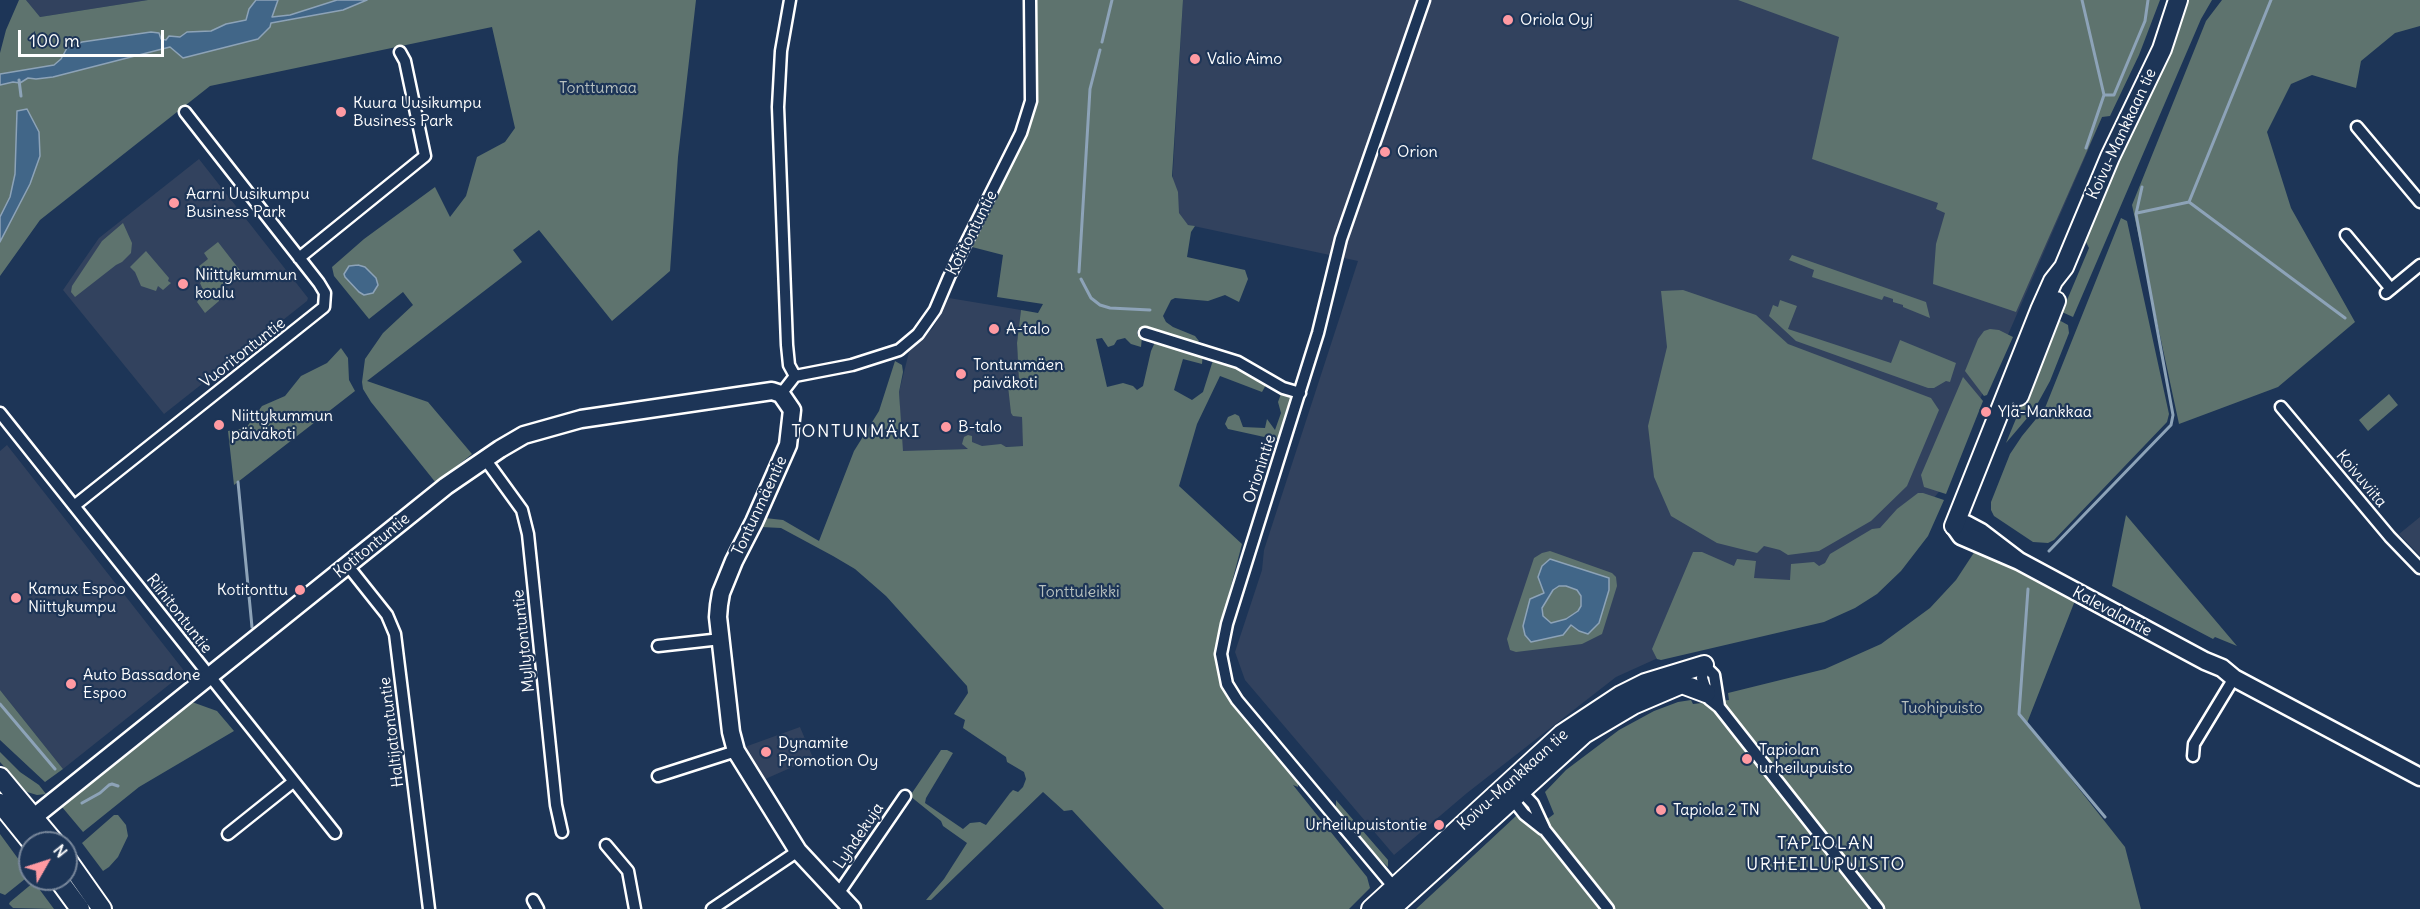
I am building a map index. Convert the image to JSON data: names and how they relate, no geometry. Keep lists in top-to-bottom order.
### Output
{
  "streets": {
    "main road": ["Koivu-Mankkaan tie"],
    "street": [
      "Kotitontuntie",
      "Vuoritontuntie",
      "Orionintie",
      "Koivuviita",
      "Tontunmäentie",
      "Kalevalantie",
      "Riihitontuntie",
      "Myllytontuntie",
      "Haltijatontuntie",
      "Lyhdekuja"
    ]
  },
  "crossings": [
    ["Koivu-Mankkaan tie", "Orionintie"],
    ["Koivu-Mankkaan tie", "Kalevalantie"],
    ["Kotitontuntie", "Tontunmäentie"],
    ["Kotitontuntie", "Riihitontuntie"],
    ["Kotitontuntie", "Myllytontuntie"],
    ["Kotitontuntie", "Haltijatontuntie"],
    ["Vuoritontuntie", "Riihitontuntie"],
    ["Tontunmäentie", "Lyhdekuja"]
  ],
  "districts": ["TONTUNMÄKI", "TAPIOLAN URHEILUPUISTO"],
  "parks": ["Tonttumaa", "Tonttuleikki", "Tuohipuisto"],
  "places": [
    "Oriola Oyj",
    "Valio Aimo",
    "Kuura Uusikumpu Business Park",
    "Orion",
    "Aarni Uusikumpu Business Park",
    "Niittykummun koulu",
    "A-talo",
    "Tontunmäen päiväkoti",
    "Ylä-Mankkaa",
    "Niittykummun päiväkoti",
    "B-talo",
    "Kotitonttu",
    "Kamux Espoo Niittykumpu",
    "Auto Bassadone Espoo",
    "Dynamite Promotion Oy",
    "Tapiolan urheilupuisto",
    "Tapiola 2 TN",
    "Urheilupuistontie"
  ],
  "scale_bar": "100 m",
  "north": "top right"
}
